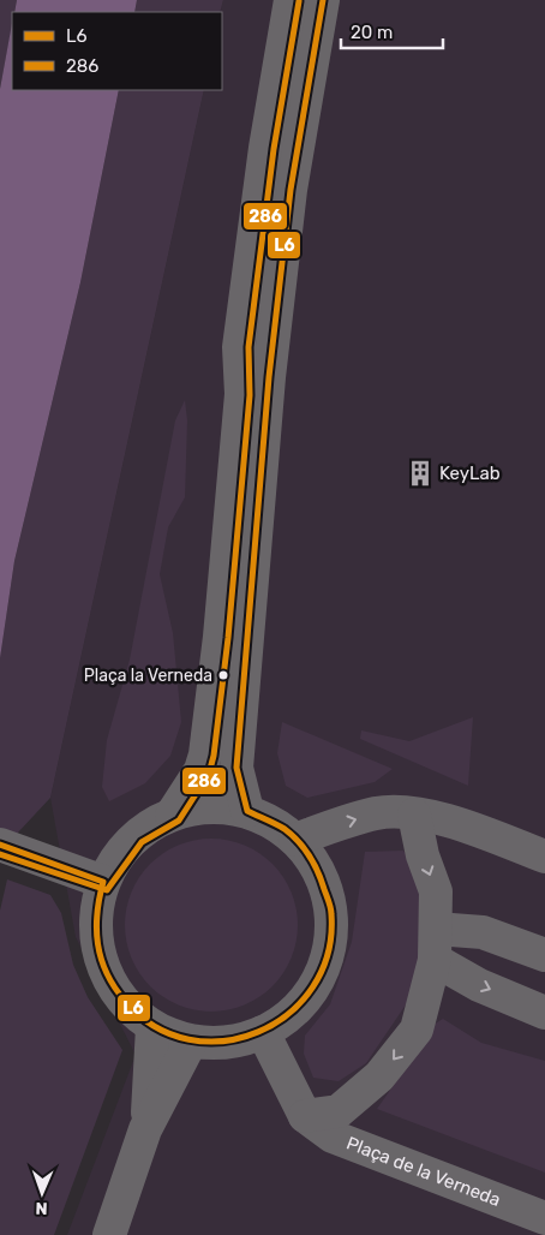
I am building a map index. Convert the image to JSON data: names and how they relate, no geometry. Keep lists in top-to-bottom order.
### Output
{
  "streets": {
    "street": ["Plaça de la Verneda"]
  },
  "one_way": ["Plaça de la Verneda"],
  "places": {
    "building": ["KeyLab"],
    "other": ["Plaça la Verneda"]
  },
  "lines": ["transit line L6", "transit line 286"],
  "legend": ["L6", "286"],
  "scale_bar": "20 m",
  "north": "bottom"
}
